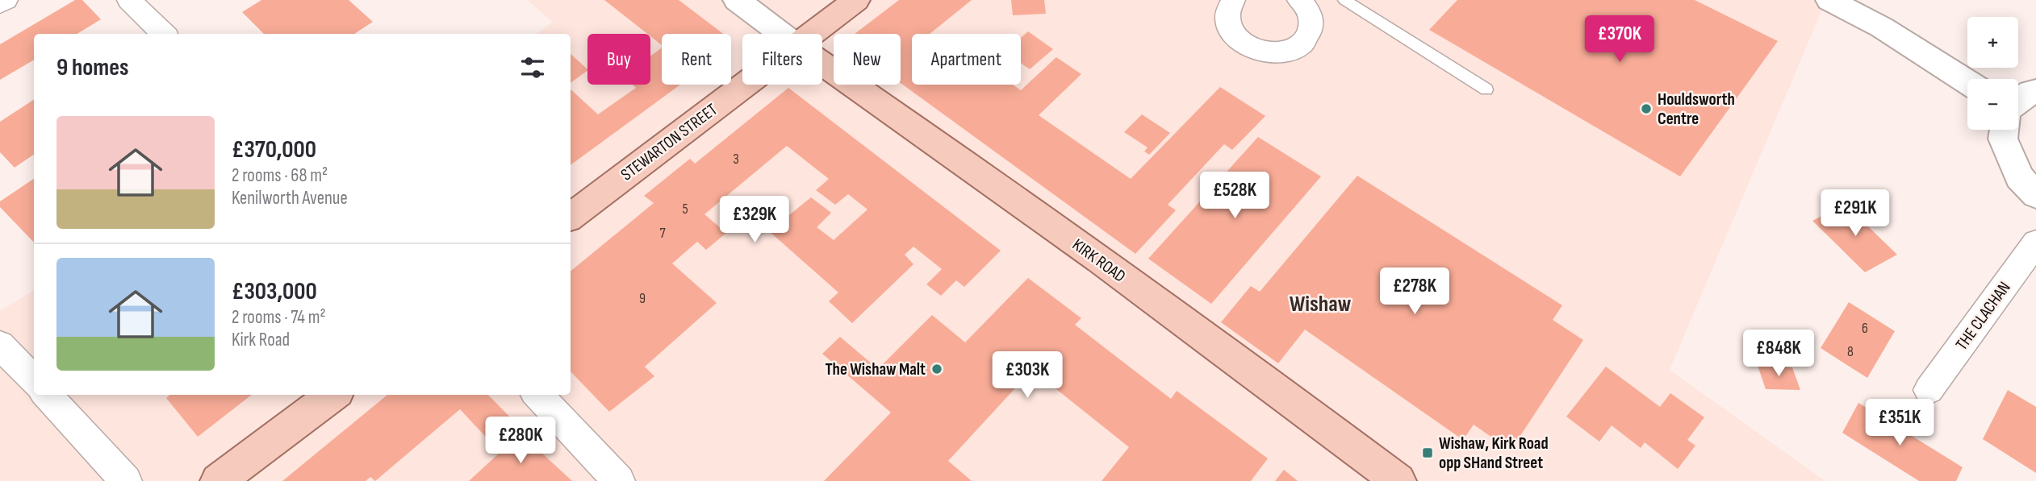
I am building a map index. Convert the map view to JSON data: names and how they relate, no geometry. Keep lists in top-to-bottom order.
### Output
{
  "streets": {
    "main road": ["STEWARTON STREET", "KIRK ROAD"],
    "street": ["THE CLACHAN"]
  },
  "districts": ["Wishaw"],
  "places": {
    "other": ["Houldsworth Centre", "The Wishaw Malt"],
    "transit": ["Wishaw, Kirk Road opp SHand Street"]
  },
  "house_numbers": [
    "3",
    "5",
    "7",
    "9",
    "6",
    "8"
  ],
  "page": {
    "price": [
      "£370K",
      "£528K",
      "£291K",
      "£329K",
      "£278K",
      "£848K",
      "£303K",
      "£351K",
      "£280K"
    ],
    "map_buttons": ["+", "−"],
    "chip": [
      "Buy",
      "Rent",
      "Filters",
      "New",
      "Apartment"
    ],
    "heading": "9 homes",
    "list": [
      {
        "name": "£370,000",
        "note": "2 rooms · 68 m² · Kenilworth Avenue"
      },
      {
        "name": "£303,000",
        "note": "2 rooms · 74 m² · Kirk Road"
      }
    ]
  }
}
